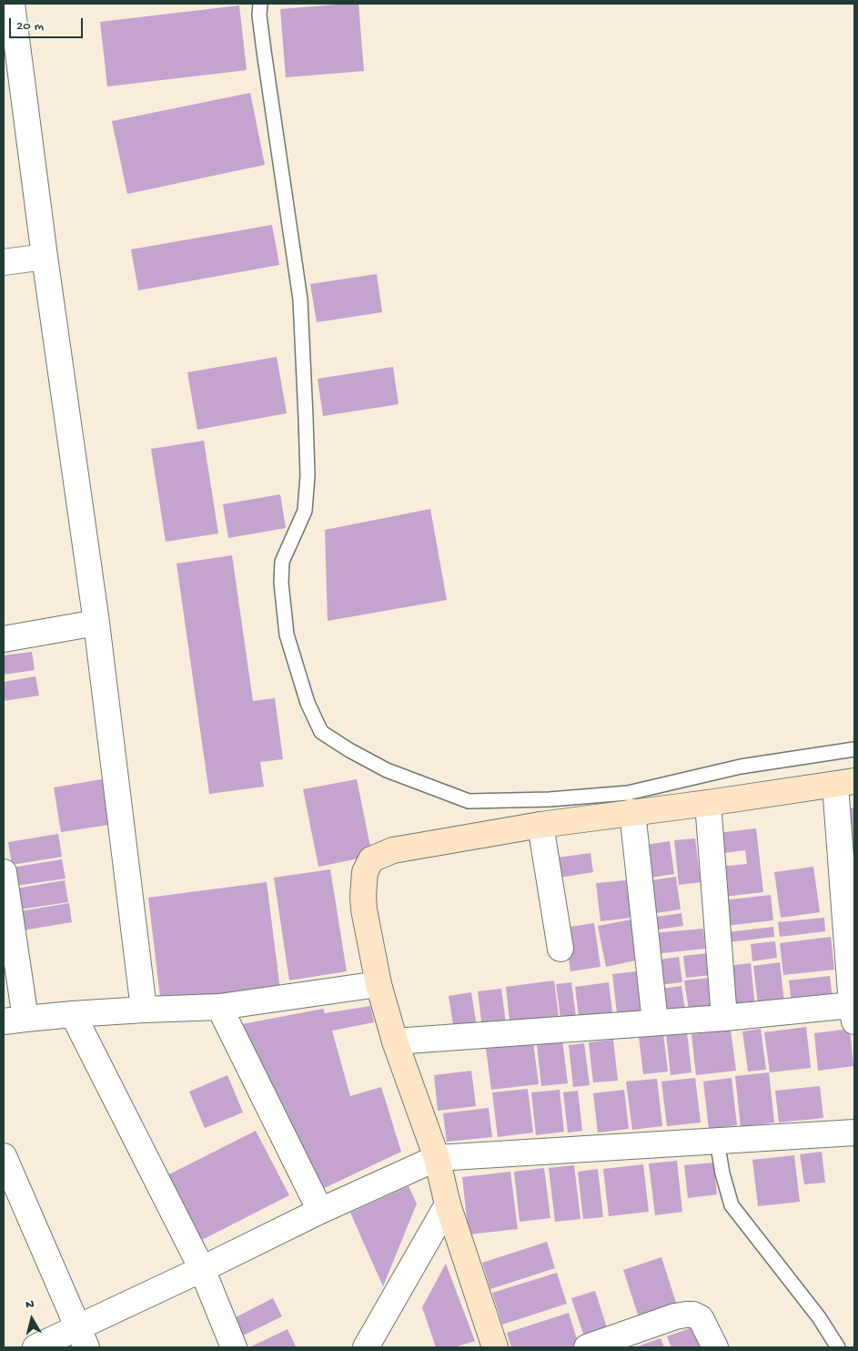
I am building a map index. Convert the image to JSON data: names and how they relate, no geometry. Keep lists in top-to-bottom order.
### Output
{
  "scale_bar": "20 m",
  "north": "top"
}
